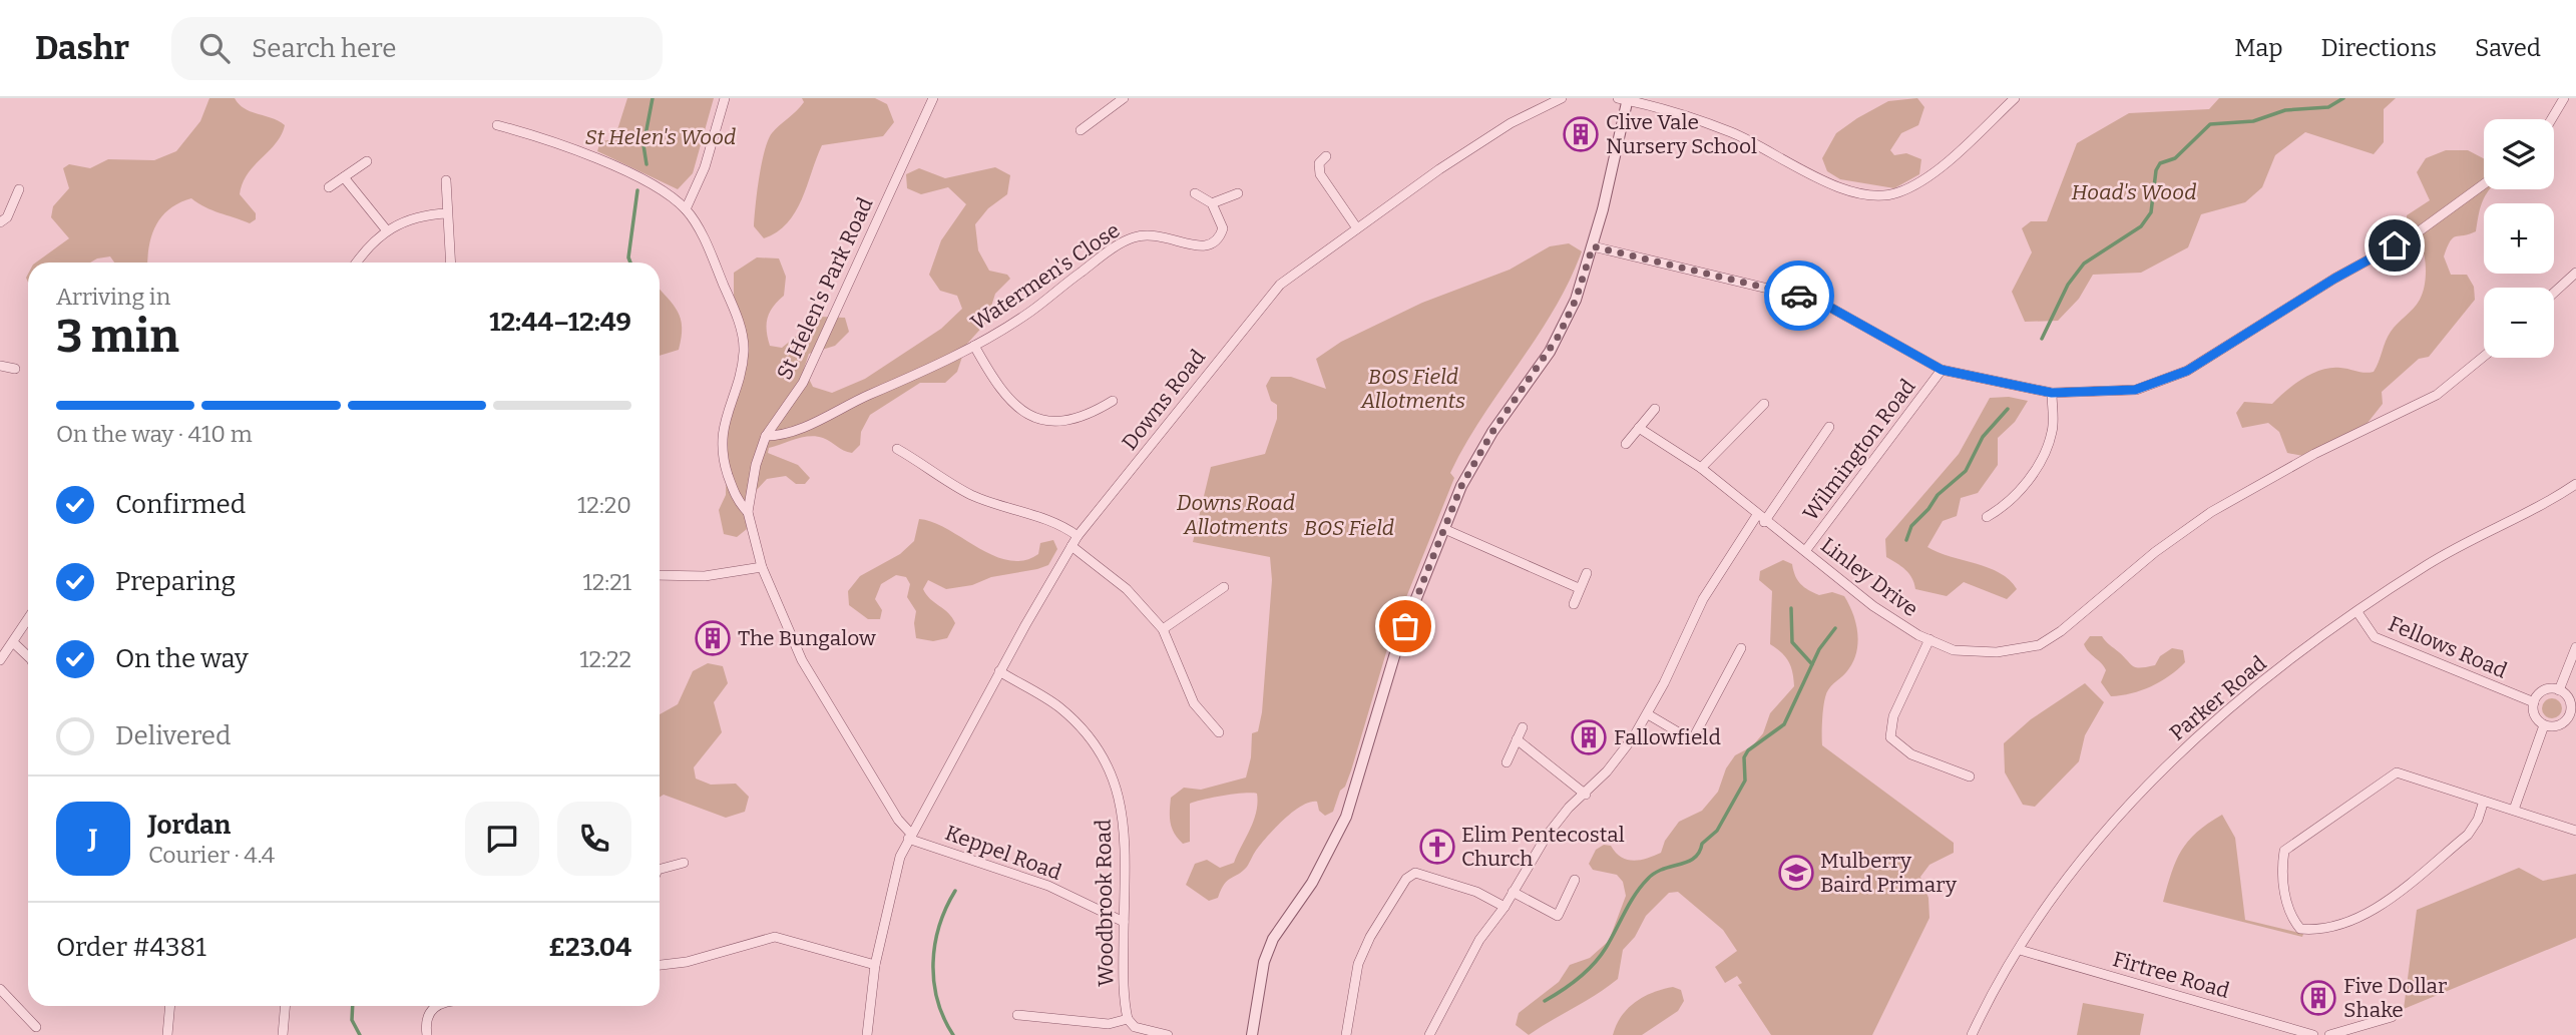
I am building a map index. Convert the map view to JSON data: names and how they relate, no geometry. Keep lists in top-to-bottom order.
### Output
{
  "streets": {
    "street": [
      "Watermen's Close",
      "St Helen's Park Road",
      "Downs Road",
      "Wilmington Road",
      "Linley Drive",
      "Fellows Road",
      "Parker Road",
      "Keppel Road",
      "Woodbrook Road",
      "Firtree Road"
    ]
  },
  "crossings": [
    ["Watermen's Close", "St Helen's Park Road"],
    ["St Helen's Park Road", "Downs Road"],
    ["St Helen's Park Road", "Keppel Road"],
    ["Downs Road", "Keppel Road"],
    ["Downs Road", "Woodbrook Road"],
    ["Wilmington Road", "Linley Drive"],
    ["Fellows Road", "Parker Road"],
    ["Parker Road", "Firtree Road"],
    ["Keppel Road", "Woodbrook Road"]
  ],
  "parks": [
    "St Helen's Wood",
    "Hoad's Wood",
    "BOS Field Allotments",
    "Downs Road Allotments",
    "BOS Field"
  ],
  "places": {
    "building": [
      "Clive Vale Nursery School",
      "The Bungalow",
      "Fallowfield",
      "Five Dollar Shake"
    ],
    "church": ["Elim Pentecostal Church"],
    "school or university": ["Mulberry Baird Primary"]
  },
  "page": {
    "header": "Dashr",
    "search": "Search here",
    "nav": ["Map", "Directions", "Saved"],
    "map_buttons": ["+", "−"],
    "heading": ["3 min", "Arriving in", "12:44–12:49"],
    "panel": [
      "Jordan",
      "Courier · 4.4",
      "Order #4381",
      "£23.04"
    ],
    "bar": "On the way · 410 m",
    "list": [
      ["Confirmed", "12:20"],
      ["Preparing", "12:21"],
      ["On the way", "12:22"],
      "Delivered"
    ],
    "round": "J"
  }
}
